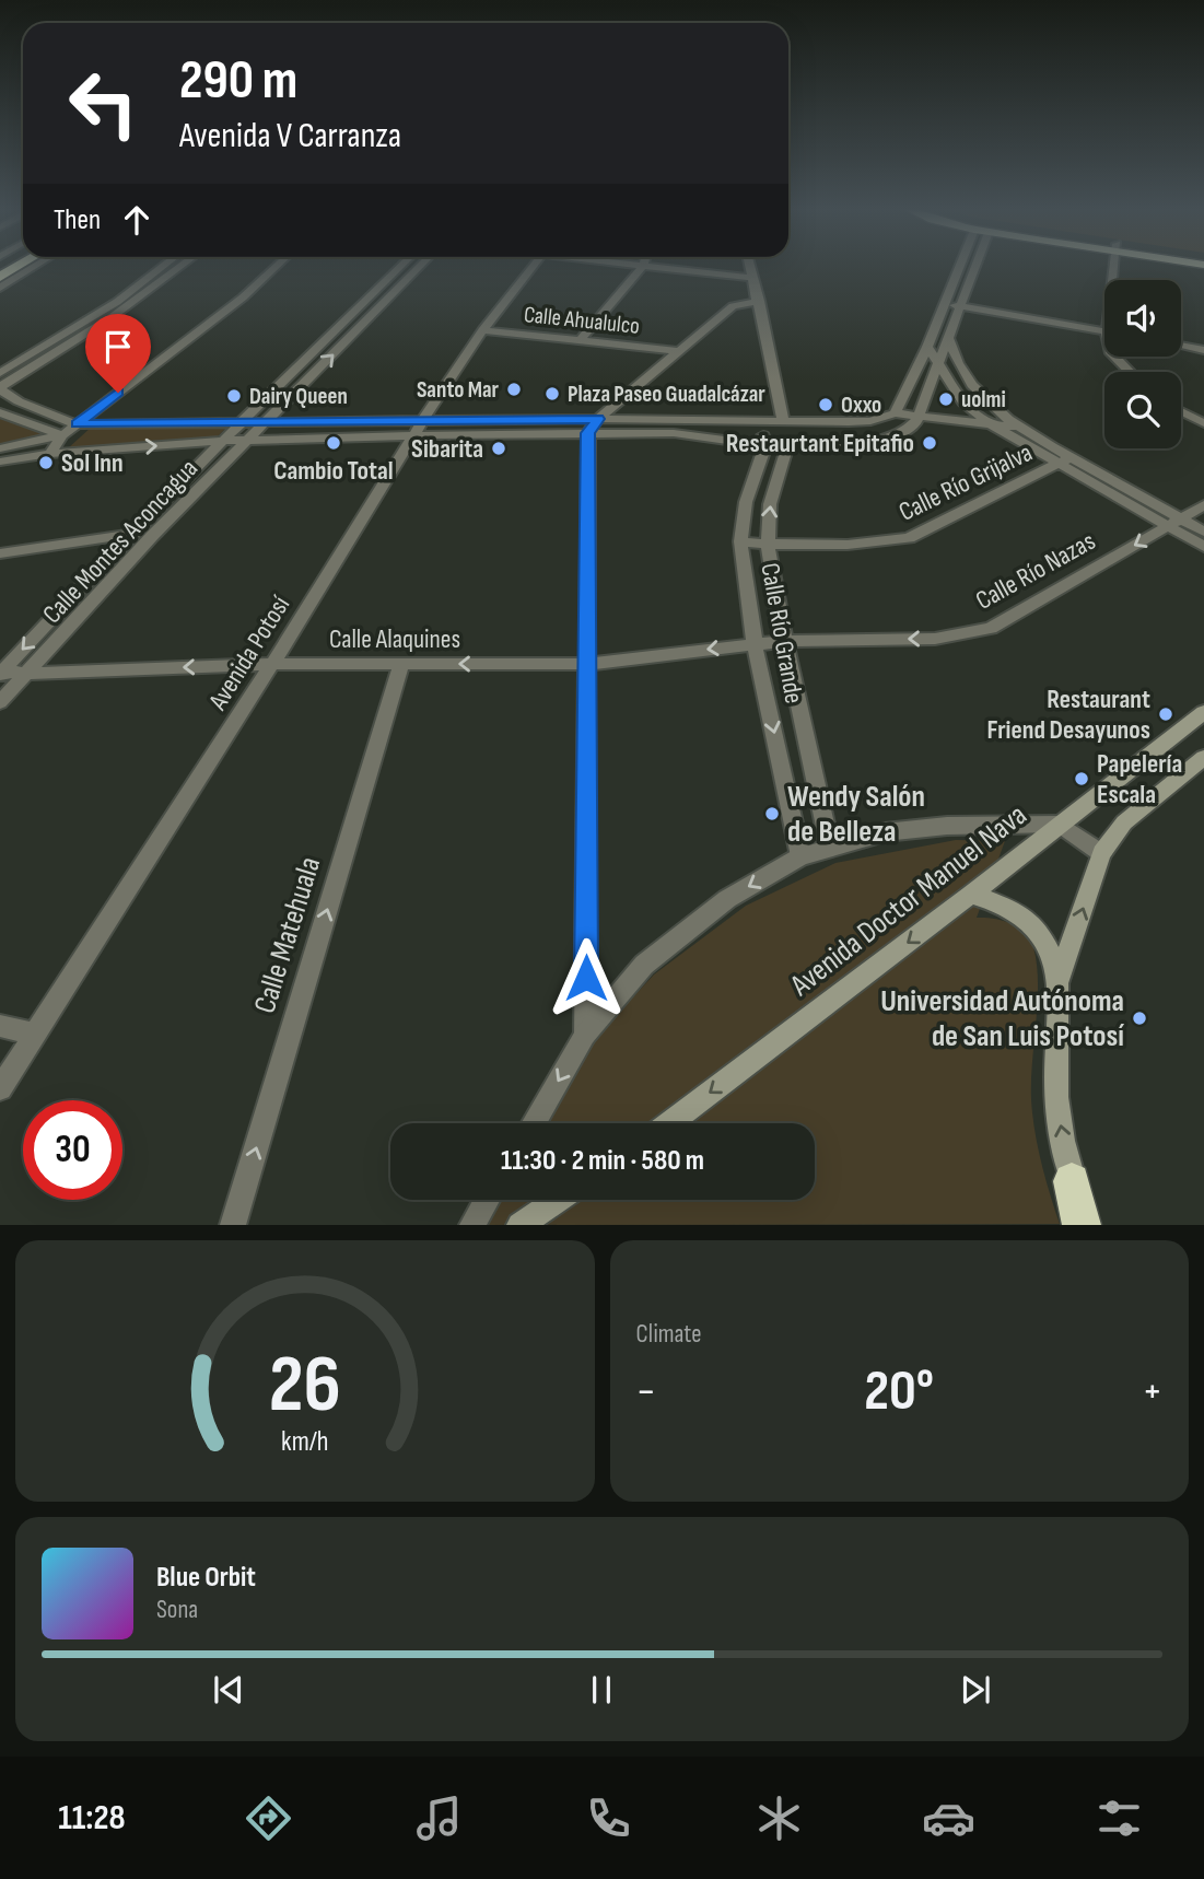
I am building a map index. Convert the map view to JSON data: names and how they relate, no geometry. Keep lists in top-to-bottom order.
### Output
{
  "streets": {
    "main road": ["Avenida Doctor Manuel Nava"],
    "street": [
      "Calle Ahualulco",
      "Calle Río Grijalva",
      "Calle Montes Aconcagua",
      "Calle Río Nazas",
      "Calle Río Grande",
      "Calle Alaquines",
      "Avenida Potosí",
      "Calle Matehuala"
    ]
  },
  "crossings": [
    ["Calle Ahualulco", "Avenida Potosí"],
    ["Calle Río Grijalva", "Calle Río Grande"],
    ["Calle Montes Aconcagua", "Calle Alaquines"],
    ["Calle Río Nazas", "Calle Río Grande"],
    ["Calle Río Nazas", "Calle Alaquines"],
    ["Calle Río Grande", "Calle Alaquines"],
    ["Calle Alaquines", "Avenida Potosí"],
    ["Calle Alaquines", "Calle Matehuala"]
  ],
  "one_way": [
    "Calle Río Nazas",
    "Calle Alaquines",
    "Avenida Doctor Manuel Nava",
    "Calle Matehuala"
  ],
  "places": [
    "Santo Mar",
    "Plaza Paseo Guadalcázar",
    "Dairy Queen",
    "uolmi",
    "Oxxo",
    "Cambio Total",
    "Restaurtant Epitafio",
    "Sibarita",
    "Sol Inn",
    "Restaurant Friend Desayunos",
    "Papelería Escala",
    "Wendy Salón de Belleza",
    "Universidad Autónoma de San Luis Potosí"
  ],
  "page": {
    "turn": ["290 m", "Avenida V Carranza"],
    "then": "Then",
    "limit": "30",
    "trip": "11:30 · 2 min · 580 m",
    "tile": "Climate",
    "heat": ["−", "20°", "+"],
    "song": ["Blue Orbit", "Sona"],
    "tabs": "11:28",
    "gauge": ["26", "km/h"]
  }
}
